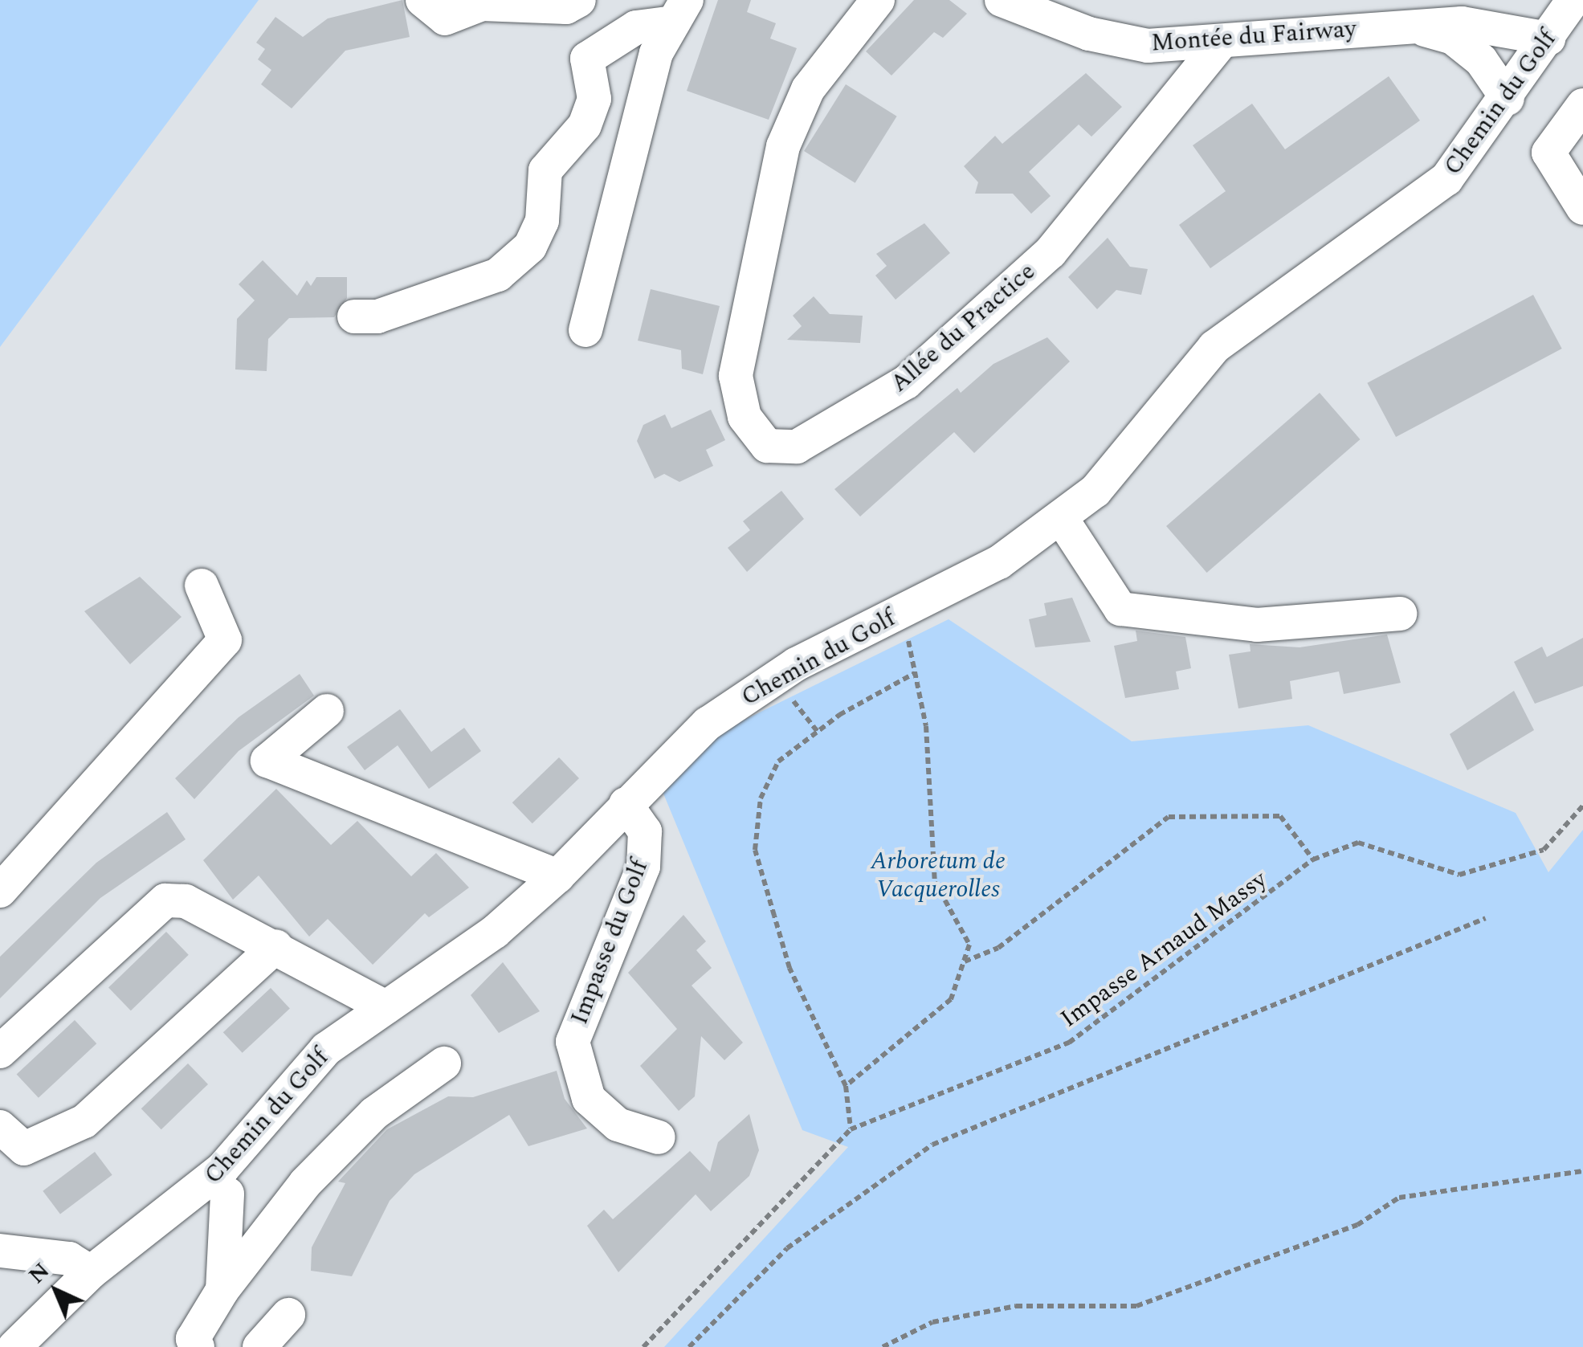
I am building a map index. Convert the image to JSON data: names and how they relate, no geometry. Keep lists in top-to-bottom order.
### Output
{
  "streets": {
    "street": [
      "Montée du Fairway",
      "Chemin du Golf",
      "Allée du Practice",
      "Impasse du Golf"
    ],
    "path": ["Impasse Arnaud Massy"]
  },
  "crossings": [
    ["Montée du Fairway", "Chemin du Golf"],
    ["Montée du Fairway", "Allée du Practice"],
    ["Chemin du Golf", "Impasse du Golf"]
  ],
  "parks": ["Arboretum de Vacquerolles"],
  "north": "top left"
}
